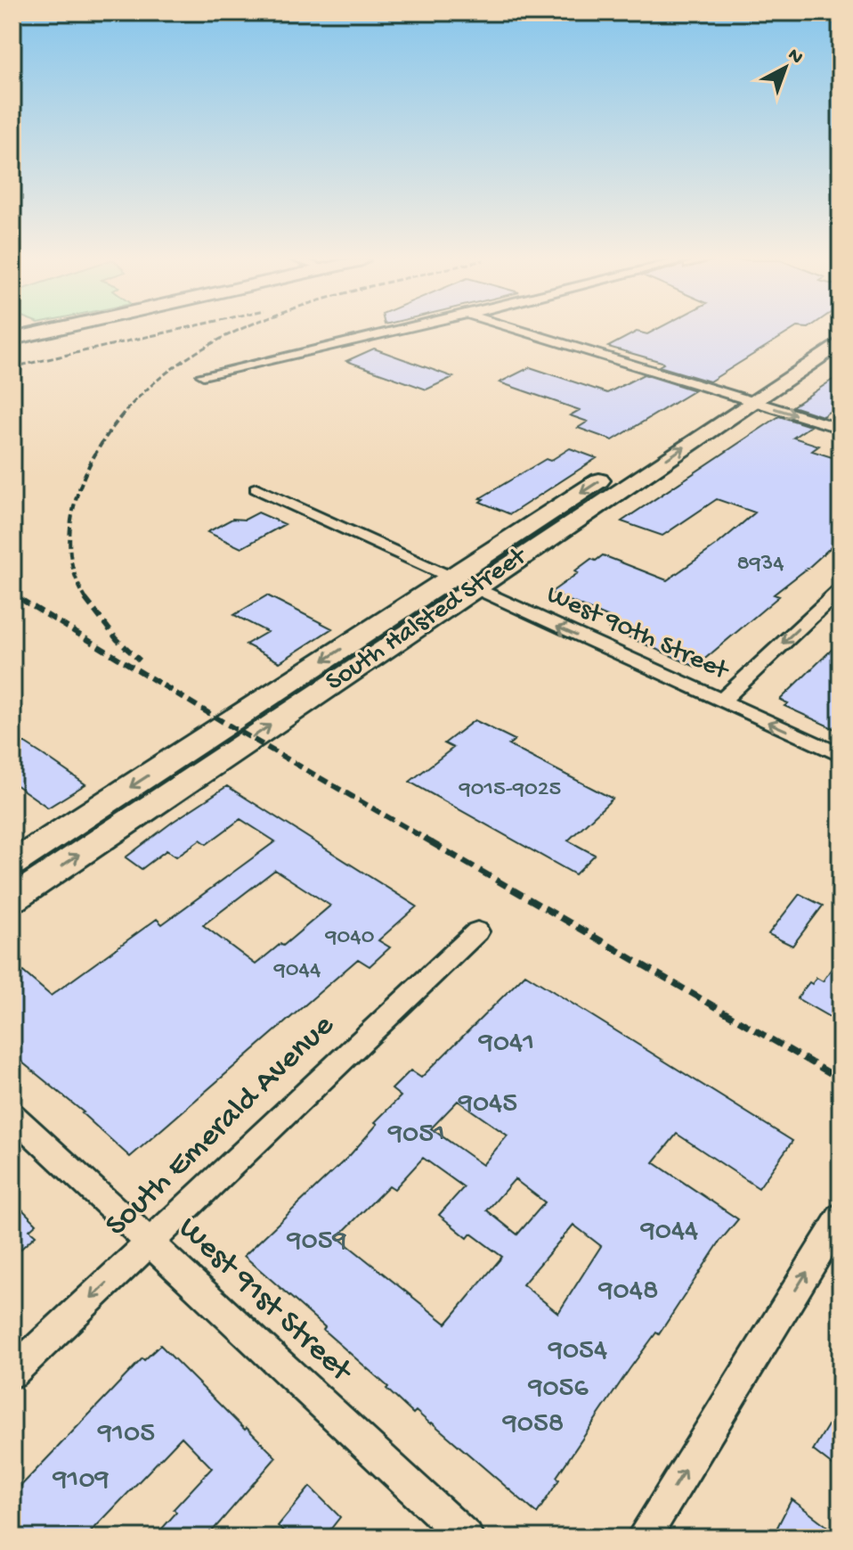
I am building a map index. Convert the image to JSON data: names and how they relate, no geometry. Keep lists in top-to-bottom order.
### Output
{
  "streets": {
    "main road": ["South Halsted Street"],
    "street": ["West 90th Street", "South Emerald Avenue", "West 91st Street"]
  },
  "crossings": [
    ["South Halsted Street", "West 90th Street"],
    ["South Emerald Avenue", "West 91st Street"]
  ],
  "one_way": ["West 90th Street"],
  "house_numbers": [
    "8934",
    "9015-9025",
    "9040",
    "9044",
    "9041",
    "9045",
    "9051",
    "9044",
    "9059",
    "9048",
    "9054",
    "9056",
    "9058",
    "9105",
    "9109"
  ],
  "north": "top right"
}
